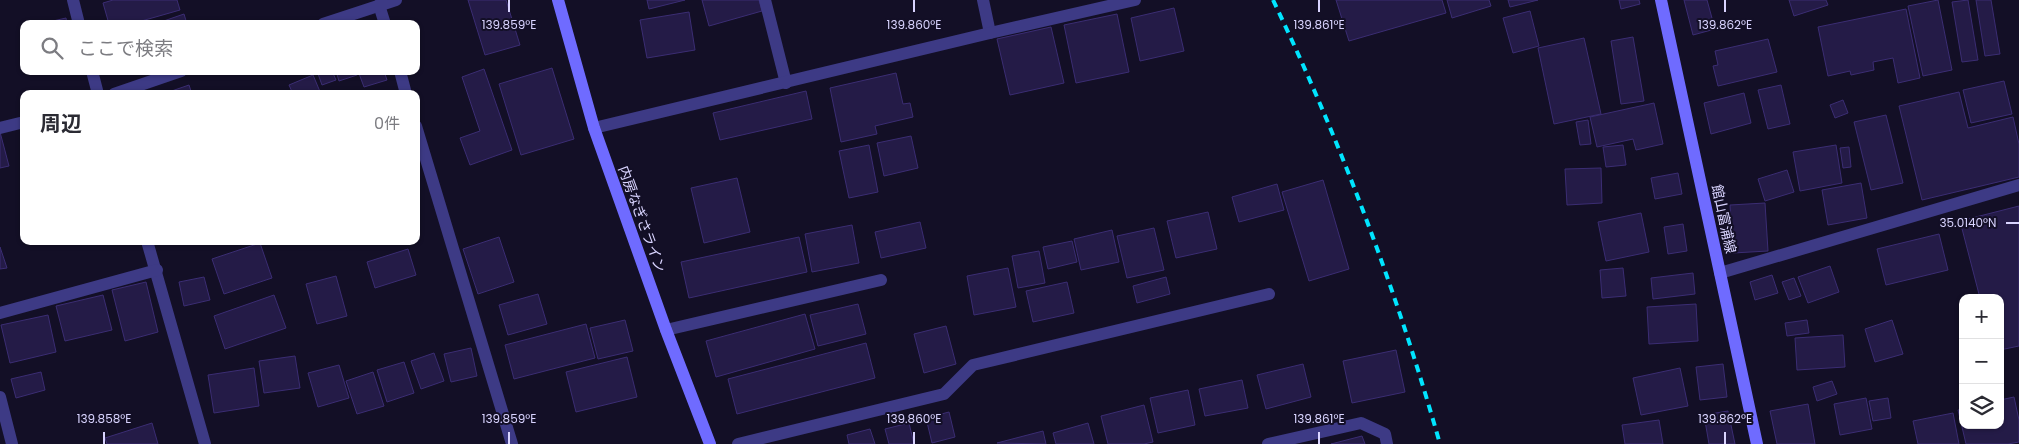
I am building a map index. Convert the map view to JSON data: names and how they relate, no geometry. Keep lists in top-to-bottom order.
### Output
{
  "streets": {
    "street": ["内房なぎさライン", "館山富浦線"]
  },
  "page": {
    "search": "ここで検索",
    "heading": ["周辺", "0件"],
    "map_buttons": ["+", "−"]
  },
  "coordinates": [
    "139.859°E",
    "139.860°E",
    "139.861°E",
    "139.862°E",
    "35.0140°N",
    "139.858°E"
  ]
}
